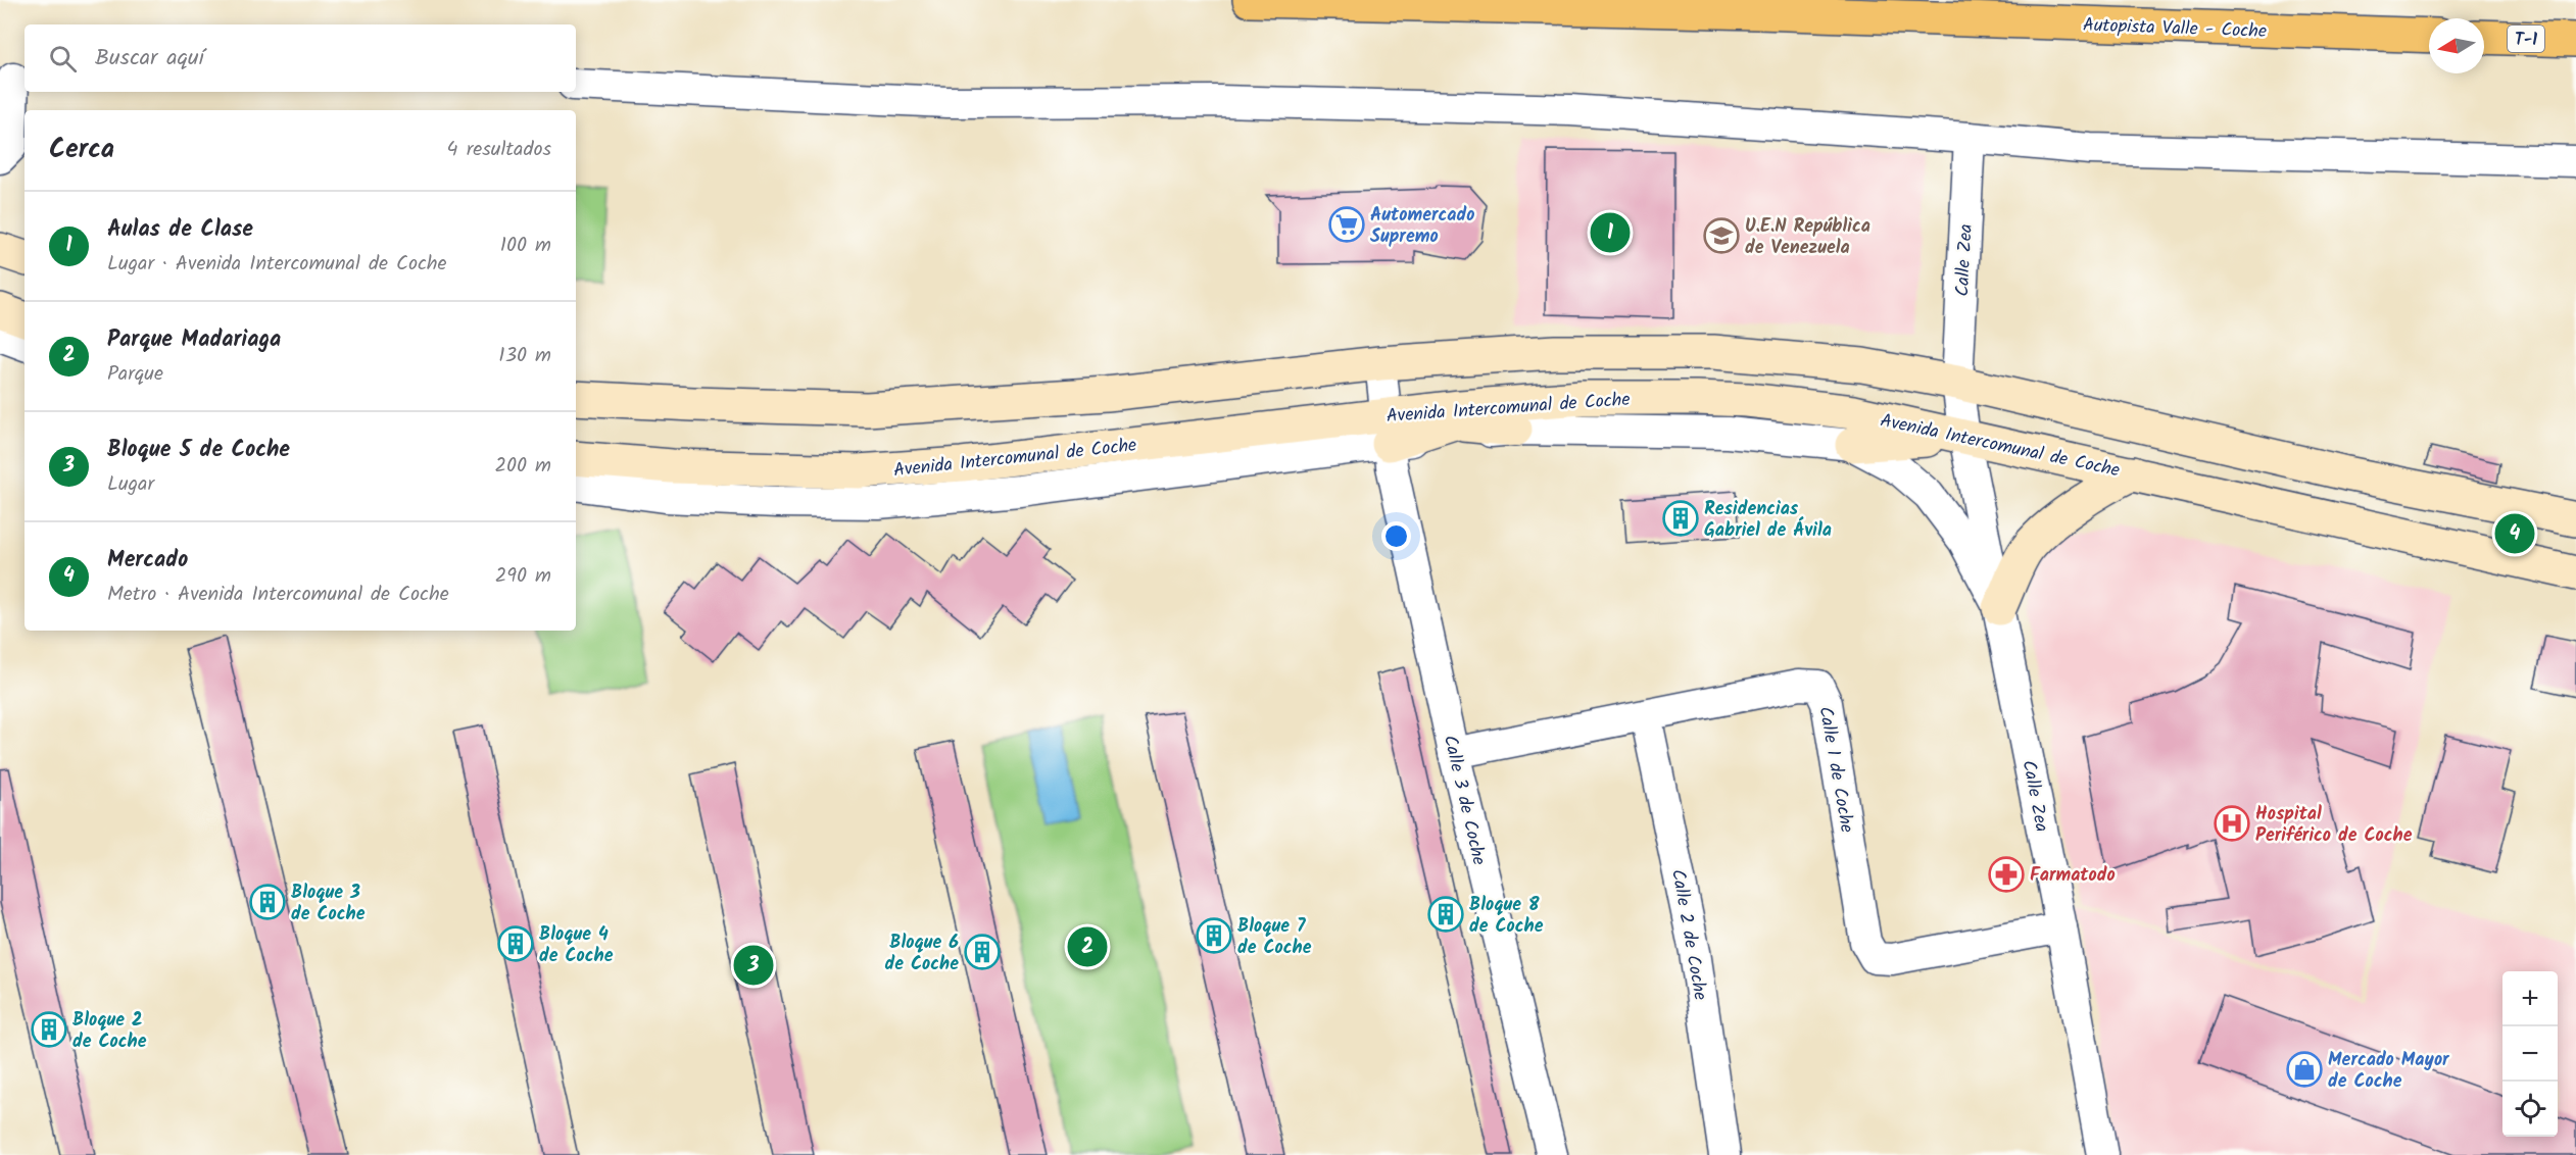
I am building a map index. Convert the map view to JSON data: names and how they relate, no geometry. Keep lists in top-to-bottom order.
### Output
{
  "streets": {
    "highway": ["Autopista Valle - Coche", "T-1"],
    "main road": ["Avenida Intercomunal de Coche"],
    "street": [
      "Calle Zea",
      "Calle 1 de Coche",
      "Calle 3 de Coche",
      "Calle 2 de Coche"
    ]
  },
  "crossings": [
    ["Calle Zea", "Avenida Intercomunal de Coche"],
    ["Calle Zea", "Calle 1 de Coche"],
    ["Avenida Intercomunal de Coche", "Calle 3 de Coche"],
    ["Calle 1 de Coche", "Calle 3 de Coche"],
    ["Calle 1 de Coche", "Calle 2 de Coche"]
  ],
  "places": {
    "supermarket": ["Automercado Supremo"],
    "school or university": ["U.E.N República de Venezuela"],
    "building": [
      "Residencias Gabriel de Ávila",
      "Bloque 3 de Coche",
      "Bloque 8 de Coche",
      "Bloque 7 de Coche",
      "Bloque 4 de Coche",
      "Bloque 6 de Coche",
      "Bloque 2 de Coche"
    ],
    "hospital": ["Hospital Periférico de Coche"],
    "pharmacy": ["Farmatodo"],
    "shop": ["Mercado Mayor de Coche"]
  },
  "north": "left",
  "page": {
    "search": "Buscar aquí",
    "heading": ["Cerca", "4 resultados"],
    "list": [
      {
        "mark": "1",
        "name": "Aulas de Clase",
        "note": "Lugar · Avenida Intercomunal de Coche",
        "value": "100 m"
      },
      {
        "mark": "2",
        "name": "Parque Madariaga",
        "note": "Parque",
        "value": "130 m"
      },
      {
        "mark": "3",
        "name": "Bloque 5 de Coche",
        "note": "Lugar",
        "value": "200 m"
      },
      {
        "mark": "4",
        "name": "Mercado",
        "note": "Metro · Avenida Intercomunal de Coche",
        "value": "290 m"
      }
    ],
    "pins": [
      "1",
      "4",
      "2",
      "3"
    ],
    "map_buttons": ["+", "−"]
  }
}
